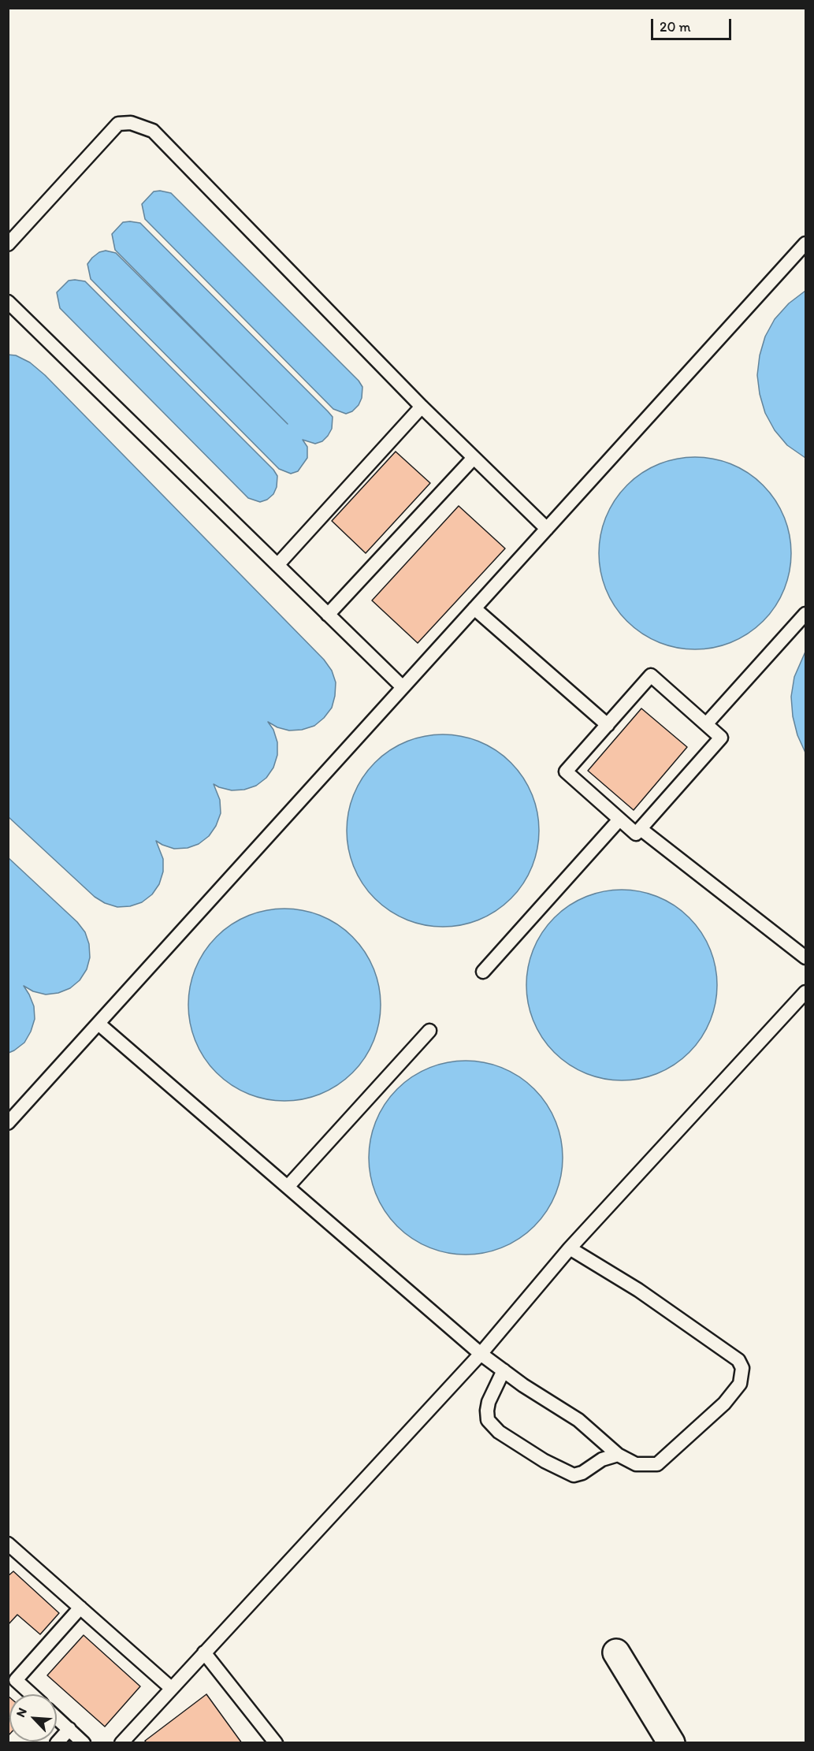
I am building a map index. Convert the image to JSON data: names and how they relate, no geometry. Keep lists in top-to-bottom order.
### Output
{
  "scale_bar": "20 m",
  "north": "top left"
}
